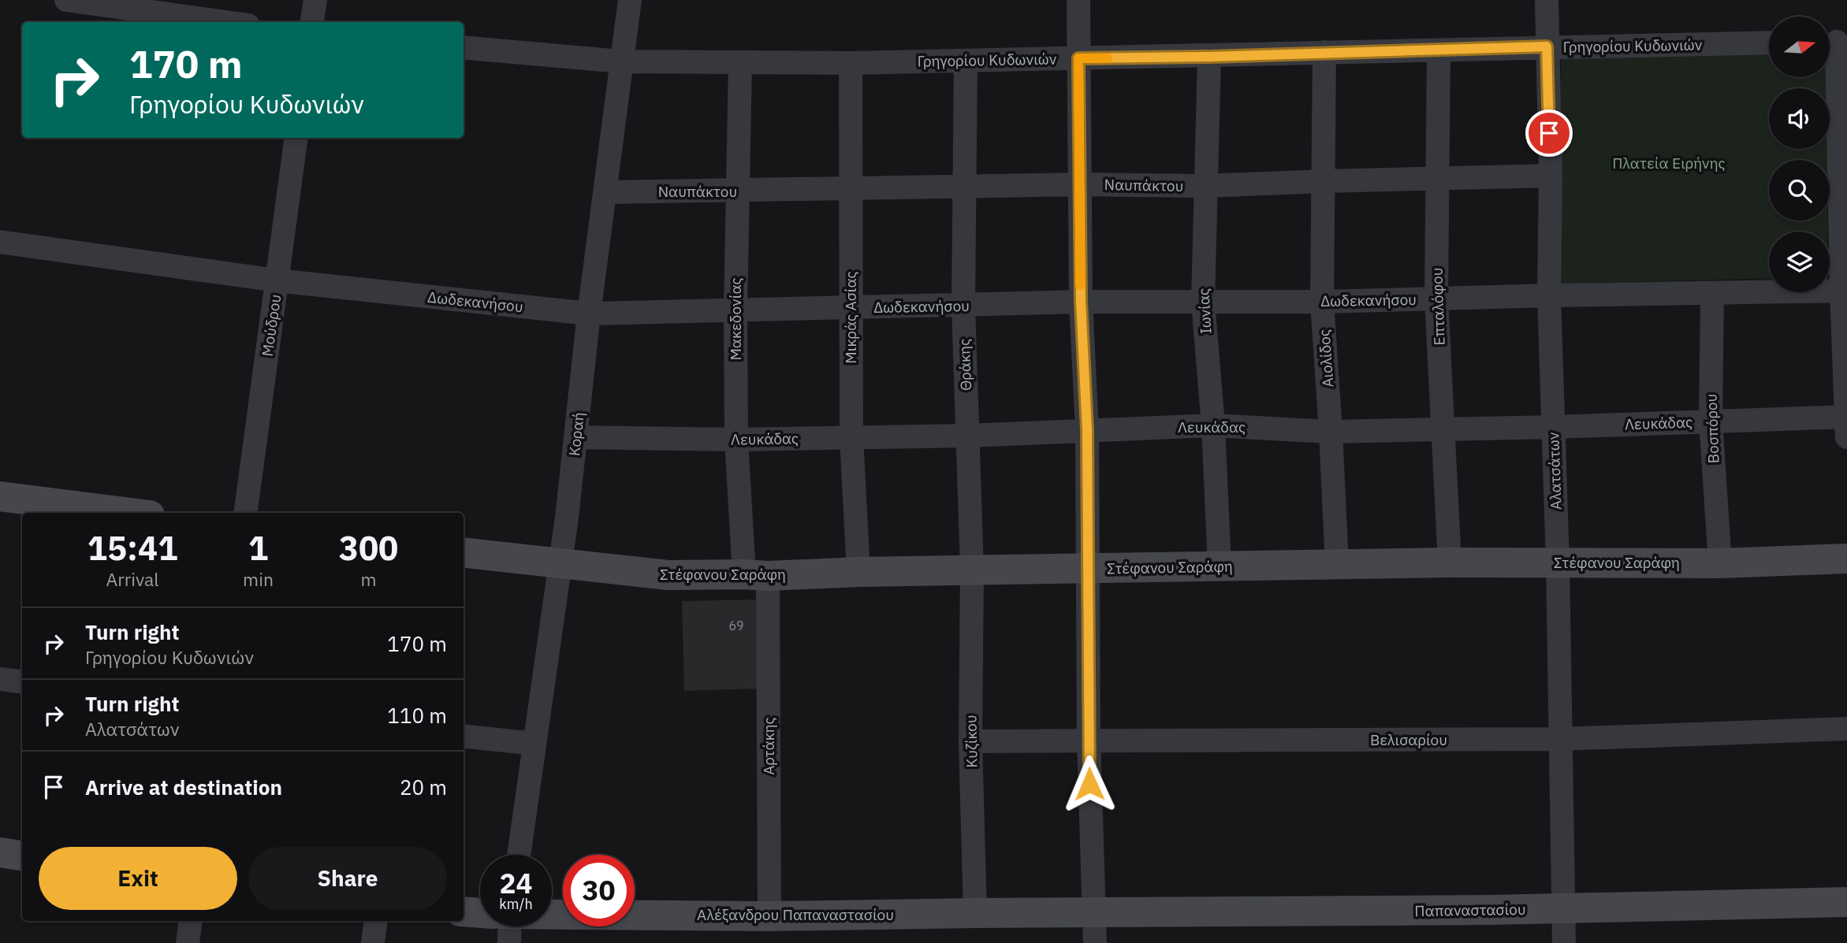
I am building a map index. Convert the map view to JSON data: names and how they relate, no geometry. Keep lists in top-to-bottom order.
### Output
{
  "streets": {
    "street": [
      "Γρηγορίου Κυδωνιών",
      "Ναυπάκτου",
      "Δωδεκανήσου",
      "Επταλόφου",
      "Ιωνίας",
      "Μικράς Ασίας",
      "Μακεδονίας",
      "Μούδρου",
      "Αιολίδος",
      "Θράκης",
      "Λευκάδας",
      "Βοσπόρου",
      "Κοραή",
      "Αλατσάτων",
      "Στέφανου Σαράφη",
      "Βελισαρίου",
      "Κυζίκου",
      "Αρτάκης",
      "Παπαναστασίου",
      "Αλέξανδρου Παπαναστασίου"
    ]
  },
  "crossings": [
    ["Γρηγορίου Κυδωνιών", "Επταλόφου"],
    ["Γρηγορίου Κυδωνιών", "Ιωνίας"],
    ["Γρηγορίου Κυδωνιών", "Μικράς Ασίας"],
    ["Γρηγορίου Κυδωνιών", "Μακεδονίας"],
    ["Γρηγορίου Κυδωνιών", "Αιολίδος"],
    ["Γρηγορίου Κυδωνιών", "Θράκης"],
    ["Γρηγορίου Κυδωνιών", "Κοραή"],
    ["Γρηγορίου Κυδωνιών", "Αλατσάτων"],
    ["Ναυπάκτου", "Επταλόφου"],
    ["Ναυπάκτου", "Ιωνίας"],
    ["Ναυπάκτου", "Μικράς Ασίας"],
    ["Ναυπάκτου", "Μακεδονίας"],
    ["Ναυπάκτου", "Αιολίδος"],
    ["Ναυπάκτου", "Θράκης"],
    ["Ναυπάκτου", "Κοραή"],
    ["Ναυπάκτου", "Αλατσάτων"],
    ["Δωδεκανήσου", "Επταλόφου"],
    ["Δωδεκανήσου", "Ιωνίας"],
    ["Δωδεκανήσου", "Μικράς Ασίας"],
    ["Δωδεκανήσου", "Μακεδονίας"],
    ["Δωδεκανήσου", "Μούδρου"],
    ["Δωδεκανήσου", "Αιολίδος"],
    ["Δωδεκανήσου", "Θράκης"],
    ["Δωδεκανήσου", "Βοσπόρου"],
    ["Δωδεκανήσου", "Κοραή"],
    ["Δωδεκανήσου", "Αλατσάτων"],
    ["Επταλόφου", "Λευκάδας"],
    ["Επταλόφου", "Στέφανου Σαράφη"],
    ["Ιωνίας", "Λευκάδας"],
    ["Ιωνίας", "Στέφανου Σαράφη"],
    ["Μικράς Ασίας", "Λευκάδας"],
    ["Μικράς Ασίας", "Στέφανου Σαράφη"],
    ["Μακεδονίας", "Λευκάδας"],
    ["Μακεδονίας", "Στέφανου Σαράφη"],
    ["Μακεδονίας", "Αρτάκης"],
    ["Αιολίδος", "Λευκάδας"],
    ["Αιολίδος", "Στέφανου Σαράφη"],
    ["Θράκης", "Λευκάδας"],
    ["Θράκης", "Στέφανου Σαράφη"],
    ["Θράκης", "Κυζίκου"],
    ["Λευκάδας", "Βοσπόρου"],
    ["Λευκάδας", "Κοραή"],
    ["Λευκάδας", "Αλατσάτων"],
    ["Βοσπόρου", "Στέφανου Σαράφη"],
    ["Κοραή", "Στέφανου Σαράφη"],
    ["Αλατσάτων", "Στέφανου Σαράφη"],
    ["Αλατσάτων", "Βελισαρίου"],
    ["Αλατσάτων", "Παπαναστασίου"],
    ["Στέφανου Σαράφη", "Κυζίκου"],
    ["Στέφανου Σαράφη", "Αρτάκης"],
    ["Βελισαρίου", "Κυζίκου"],
    ["Κυζίκου", "Αλέξανδρου Παπαναστασίου"],
    ["Αρτάκης", "Αλέξανδρου Παπαναστασίου"],
    ["Παπαναστασίου", "Αλέξανδρου Παπαναστασίου"]
  ],
  "parks": ["Πλατεία Ειρήνης"],
  "house_numbers": ["69"],
  "north": "right",
  "page": {
    "turn": ["170 m", "Γρηγορίου Κυδωνιών"],
    "eta": [
      "15:41",
      "Arrival",
      "1",
      "min",
      "300",
      "m"
    ],
    "list": [
      {
        "name": "Turn right",
        "note": "Γρηγορίου Κυδωνιών",
        "value": "170 m"
      },
      {
        "name": "Turn right",
        "note": "Αλατσάτων",
        "value": "110 m"
      },
      {
        "name": "Arrive at destination",
        "value": "20 m"
      }
    ],
    "buttons": ["Exit", "Share"],
    "speed": "24 km/h",
    "limit": "30"
  }
}
